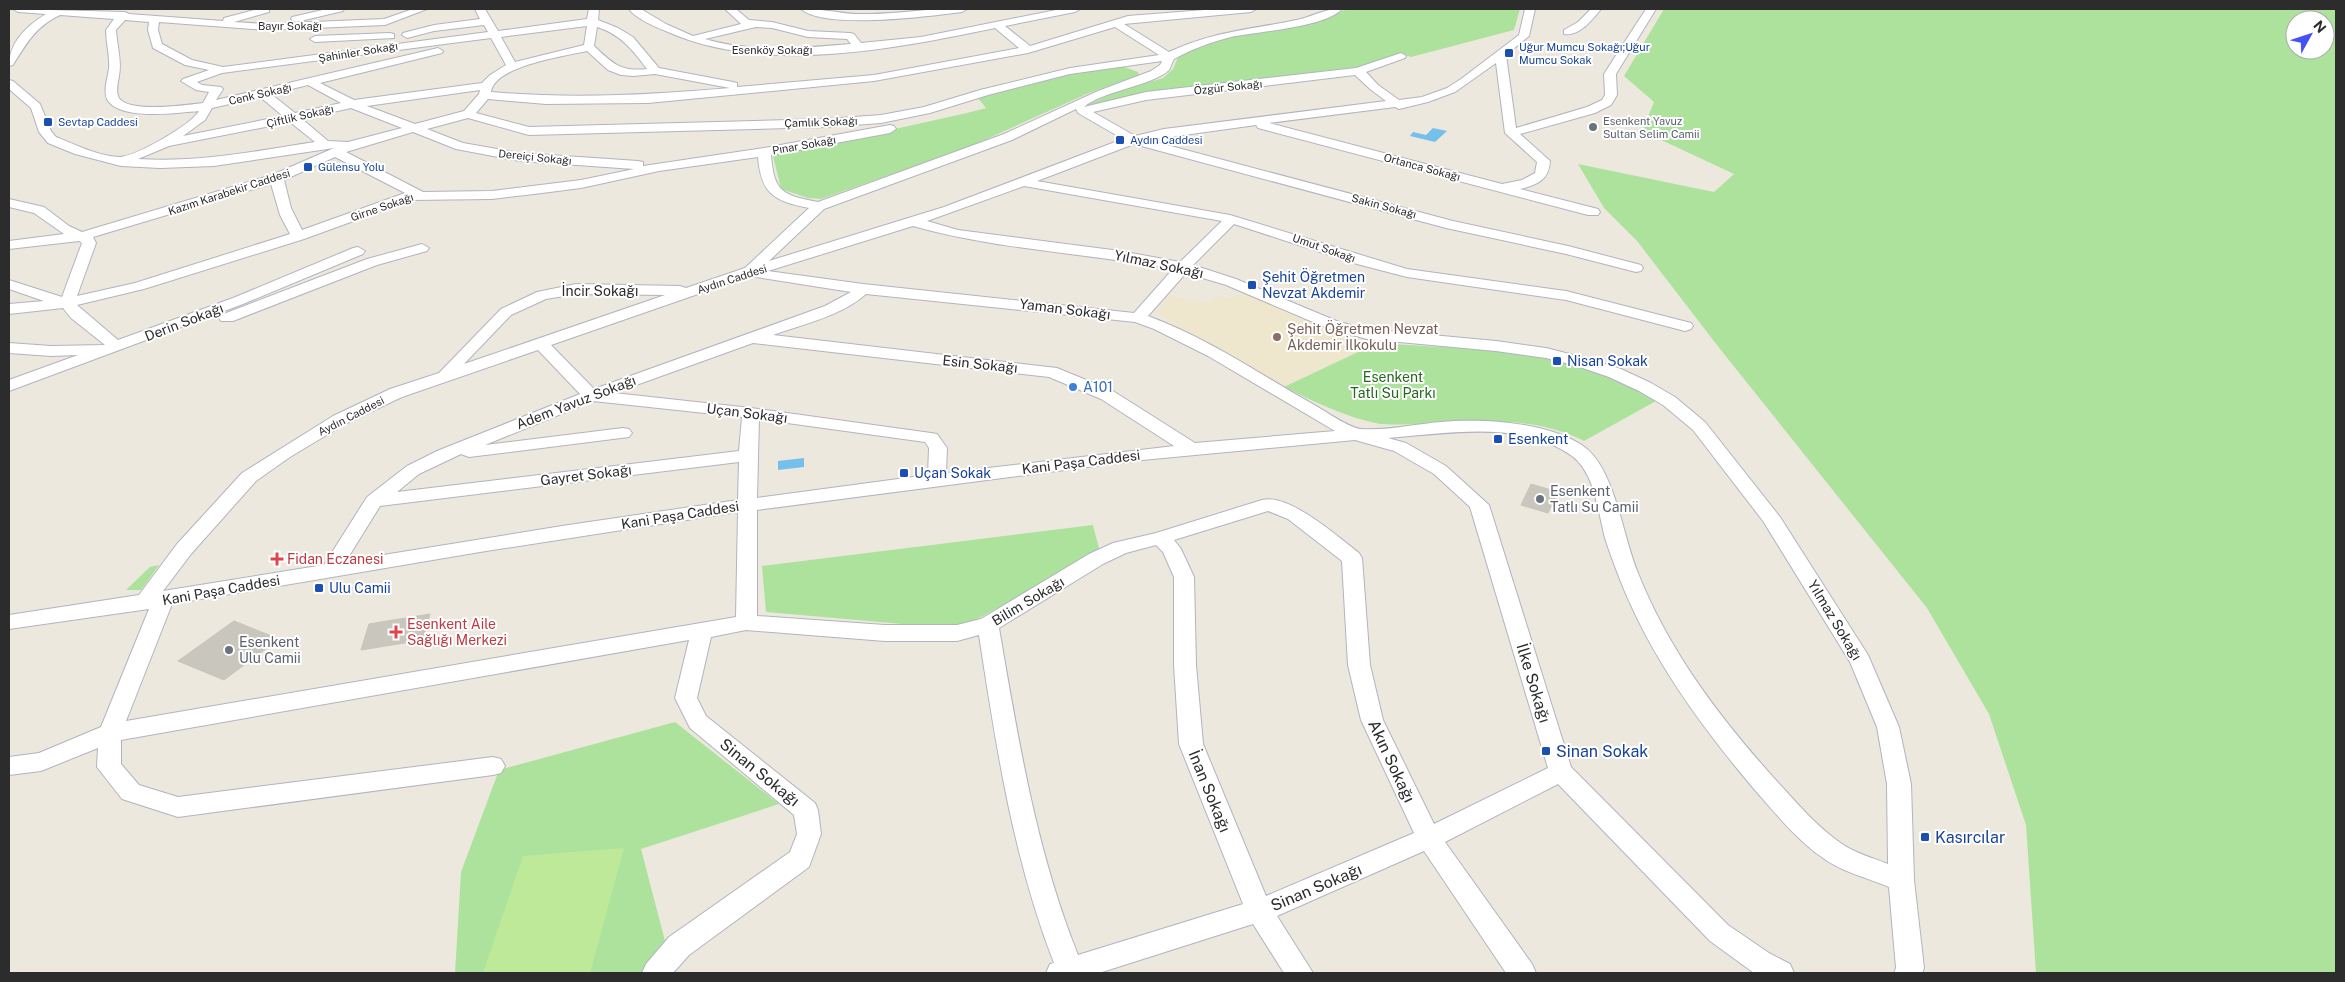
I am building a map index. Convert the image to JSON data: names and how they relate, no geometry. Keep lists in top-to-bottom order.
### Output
{
  "streets": {
    "street": [
      "Bayır Sokağı",
      "Esenköy Sokağı",
      "Şahinler Sokağı",
      "Özgür Sokağı",
      "Cenk Sokağı",
      "Çiftlik Sokağı",
      "Çamlık Sokağı",
      "Pınar Sokağı",
      "Dereiçi Sokağı",
      "Ortanca Sokağı",
      "Kazım Karabekir Caddesi",
      "Sakin Sokağı",
      "Girne Sokağı",
      "Umut Sokağı",
      "Yılmaz Sokağı",
      "Aydın Caddesi",
      "İncir Sokağı",
      "Yaman Sokağı",
      "Derin Sokağı",
      "Esin Sokağı",
      "Adem Yavuz Sokağı",
      "Uçan Sokağı",
      "Kani Paşa Caddesi",
      "Gayret Sokağı",
      "Bilim Sokağı",
      "İlke Sokağı",
      "Akın Sokağı",
      "Sinan Sokağı",
      "İnan Sokağı"
    ]
  },
  "crossings": [
    ["Bayır Sokağı", "Şahinler Sokağı"],
    ["Bayır Sokağı", "Cenk Sokağı"],
    ["Şahinler Sokağı", "Cenk Sokağı"],
    ["Özgür Sokağı", "Sakin Sokağı"],
    ["Cenk Sokağı", "Dereiçi Sokağı"],
    ["Çiftlik Sokağı", "Dereiçi Sokağı"],
    ["Çamlık Sokağı", "Pınar Sokağı"],
    ["Çamlık Sokağı", "Kazım Karabekir Caddesi"],
    ["Pınar Sokağı", "Girne Sokağı"],
    ["Dereiçi Sokağı", "Kazım Karabekir Caddesi"],
    ["Dereiçi Sokağı", "Girne Sokağı"],
    ["Ortanca Sokağı", "Aydın Caddesi"],
    ["Sakin Sokağı", "Aydın Caddesi"],
    ["Umut Sokağı", "Aydın Caddesi"],
    ["Yılmaz Sokağı", "Aydın Caddesi"],
    ["Aydın Caddesi", "İncir Sokağı"],
    ["Aydın Caddesi", "Yaman Sokağı"],
    ["Aydın Caddesi", "Kani Paşa Caddesi"],
    ["Aydın Caddesi", "Bilim Sokağı"],
    ["Yaman Sokağı", "Adem Yavuz Sokağı"],
    ["Yaman Sokağı", "Kani Paşa Caddesi"],
    ["Yaman Sokağı", "İlke Sokağı"],
    ["Esin Sokağı", "Adem Yavuz Sokağı"],
    ["Esin Sokağı", "Kani Paşa Caddesi"],
    ["Adem Yavuz Sokağı", "Uçan Sokağı"],
    ["Adem Yavuz Sokağı", "Kani Paşa Caddesi"],
    ["Adem Yavuz Sokağı", "Gayret Sokağı"],
    ["Uçan Sokağı", "Kani Paşa Caddesi"],
    ["Kani Paşa Caddesi", "İlke Sokağı"],
    ["Bilim Sokağı", "Akın Sokağı"],
    ["Bilim Sokağı", "Sinan Sokağı"],
    ["Bilim Sokağı", "İnan Sokağı"],
    ["İlke Sokağı", "Sinan Sokağı"],
    ["Akın Sokağı", "Sinan Sokağı"],
    ["Sinan Sokağı", "İnan Sokağı"]
  ],
  "parks": ["Esenkent Tatlı Su Parkı"],
  "places": {
    "transit": [
      "Uğur Mumcu Sokağı;Uğur Mumcu Sokak",
      "Sevtap Caddesi",
      "Aydın Caddesi",
      "Gülensu Yolu",
      "Şehit Öğretmen Nevzat Akdemir",
      "Nisan Sokak",
      "Esenkent",
      "Uçan Sokak",
      "Ulu Camii",
      "Sinan Sokak",
      "Kasırcılar"
    ],
    "other": [
      "Esenkent Yavuz Sultan Selim Camii",
      "Şehit Öğretmen Nevzat Akdemir İlkokulu",
      "A101",
      "Esenkent Tatlı Su Camii",
      "Esenkent Ulu Camii"
    ],
    "health": ["Fidan Eczanesi", "Esenkent Aile Sağlığı Merkezi"]
  },
  "north": "top right"
}
